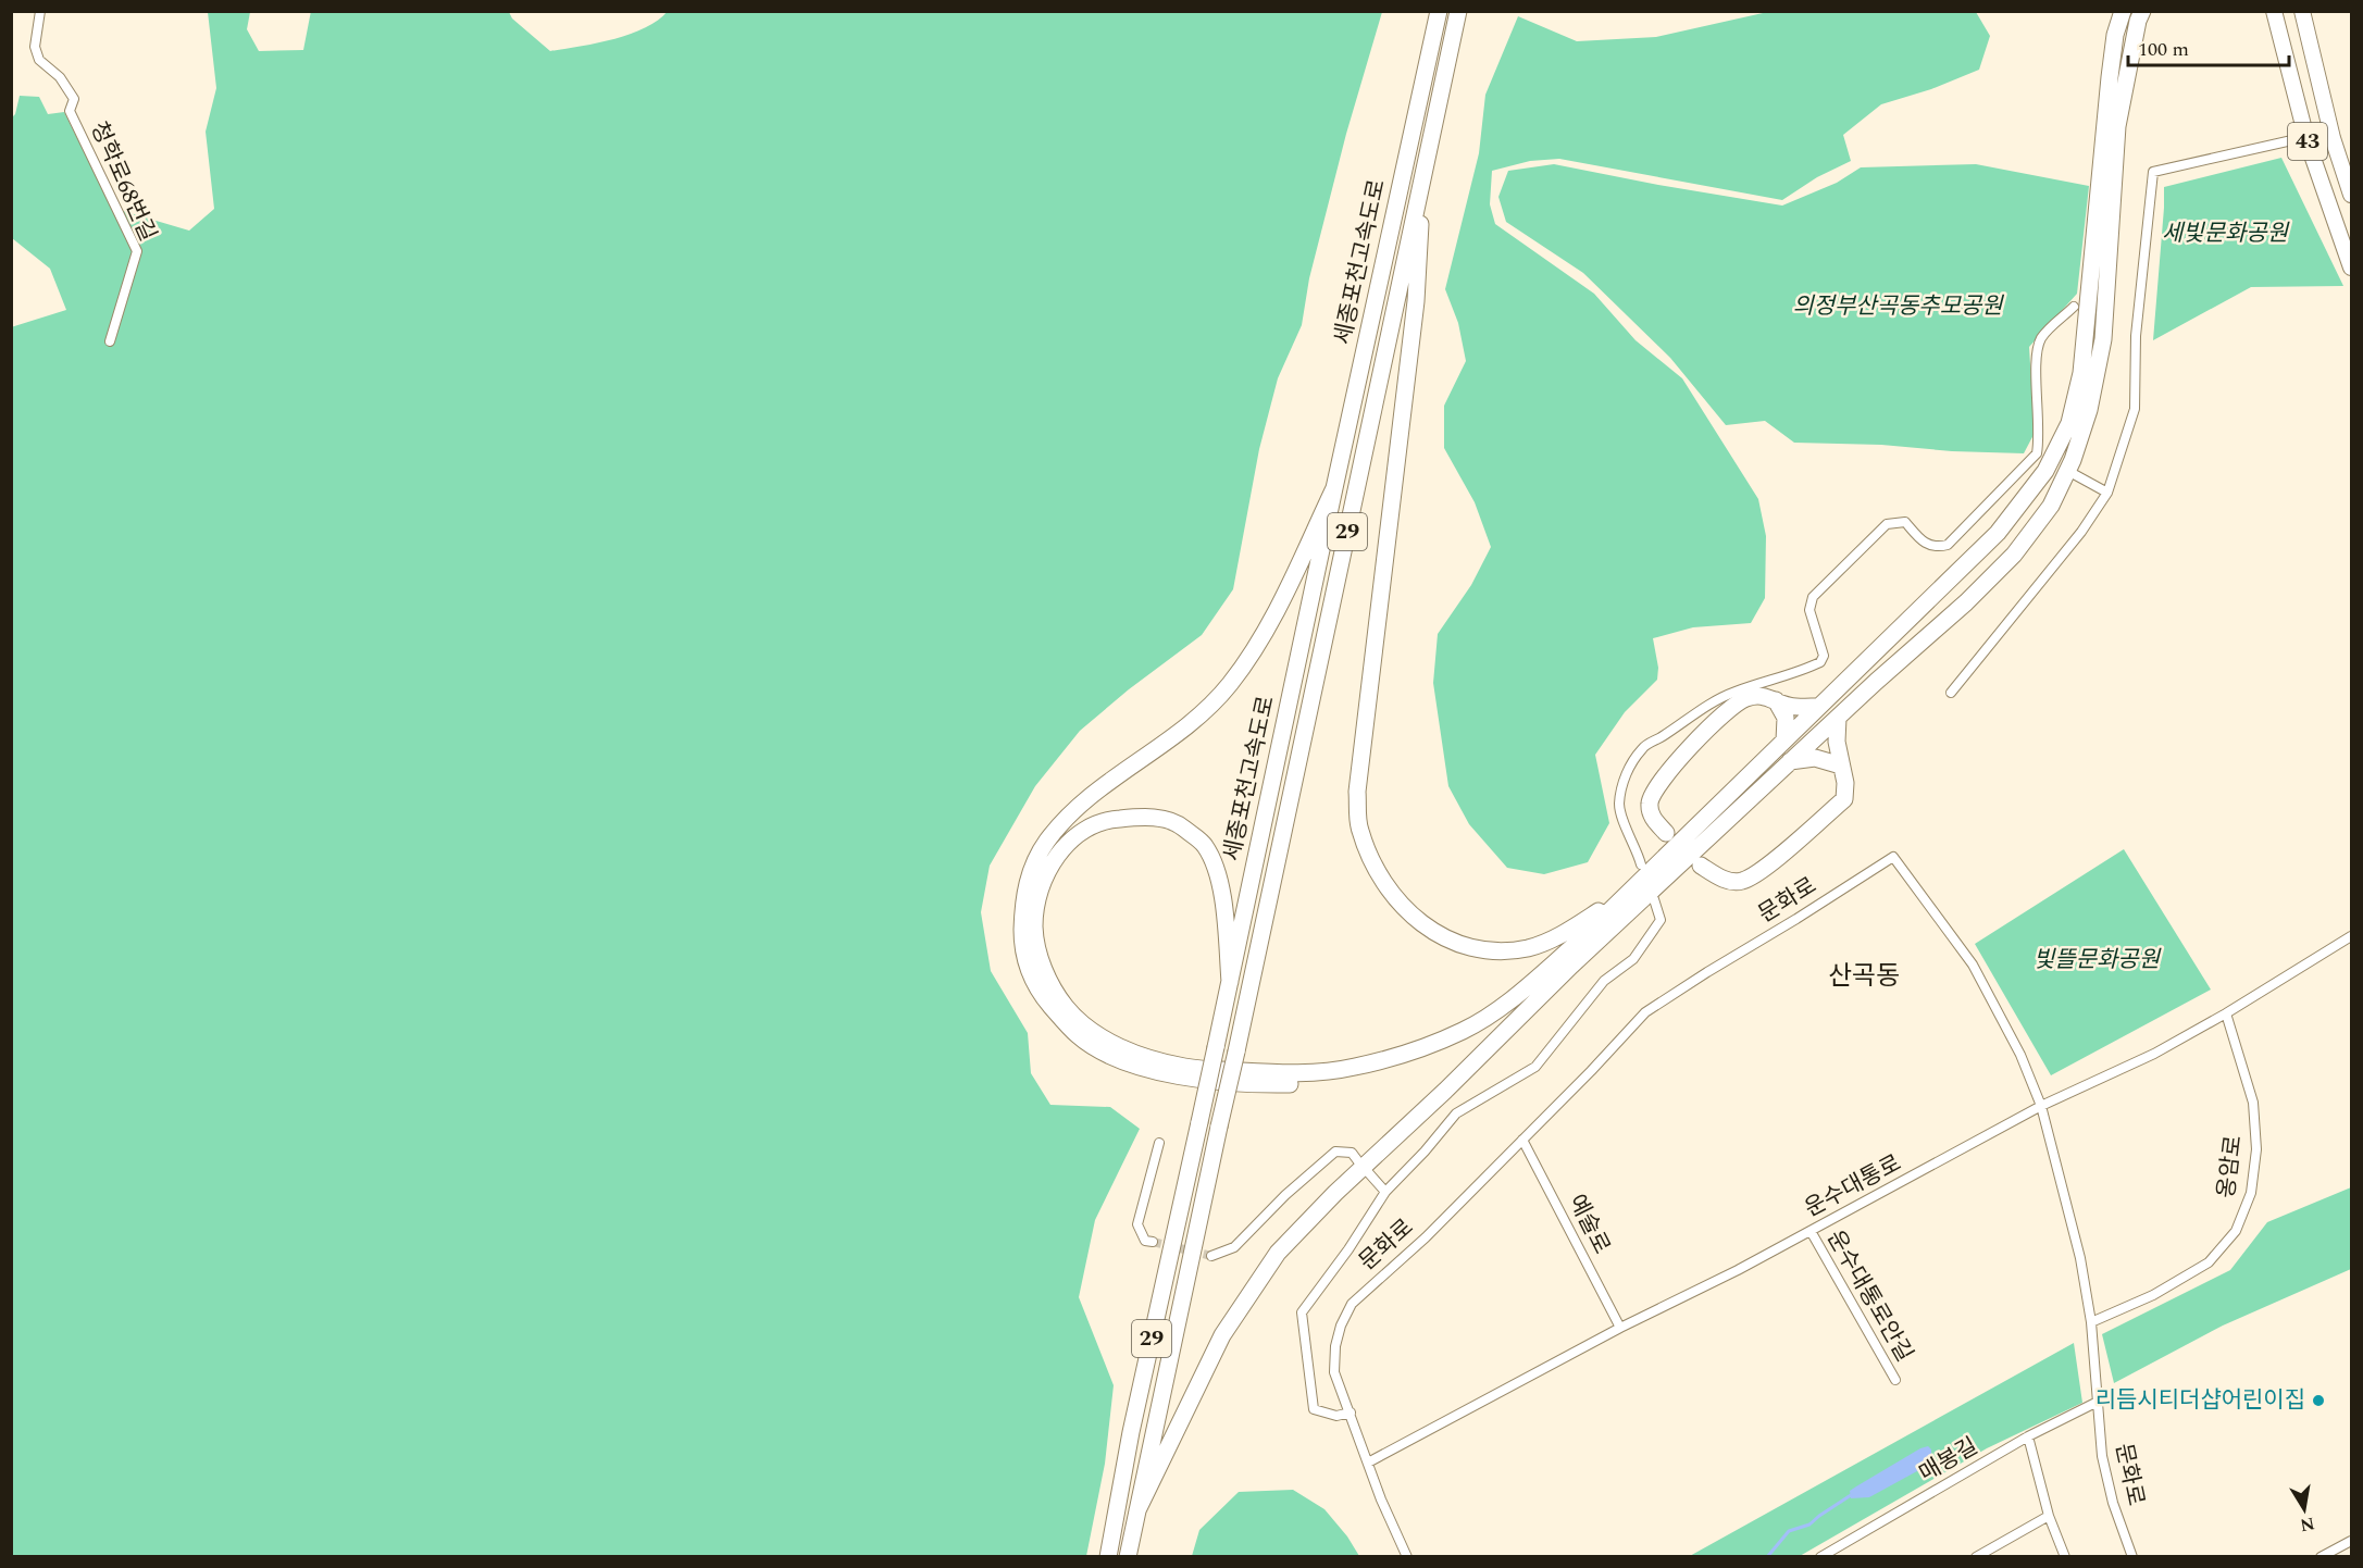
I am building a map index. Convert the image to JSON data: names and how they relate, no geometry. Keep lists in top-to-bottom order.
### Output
{
  "streets": {
    "highway": ["세종포천고속도로", "29"],
    "main road": ["43"],
    "street": [
      "청학로68번길",
      "문화로",
      "옹암로",
      "운수대통로",
      "예술로",
      "운수대통로안길",
      "매봉길"
    ]
  },
  "crossings": [
    ["문화로", "옹암로"],
    ["문화로", "운수대통로"],
    ["문화로", "예술로"],
    ["문화로", "매봉길"],
    ["옹암로", "운수대통로"],
    ["운수대통로", "예술로"],
    ["운수대통로", "운수대통로안길"]
  ],
  "districts": ["산곡동"],
  "parks": ["세빛문화공원", "의정부산곡동추모공원", "빛뜰문화공원"],
  "places": ["리듬시티더샵어린이집"],
  "scale_bar": "100 m",
  "north": "bottom"
}
